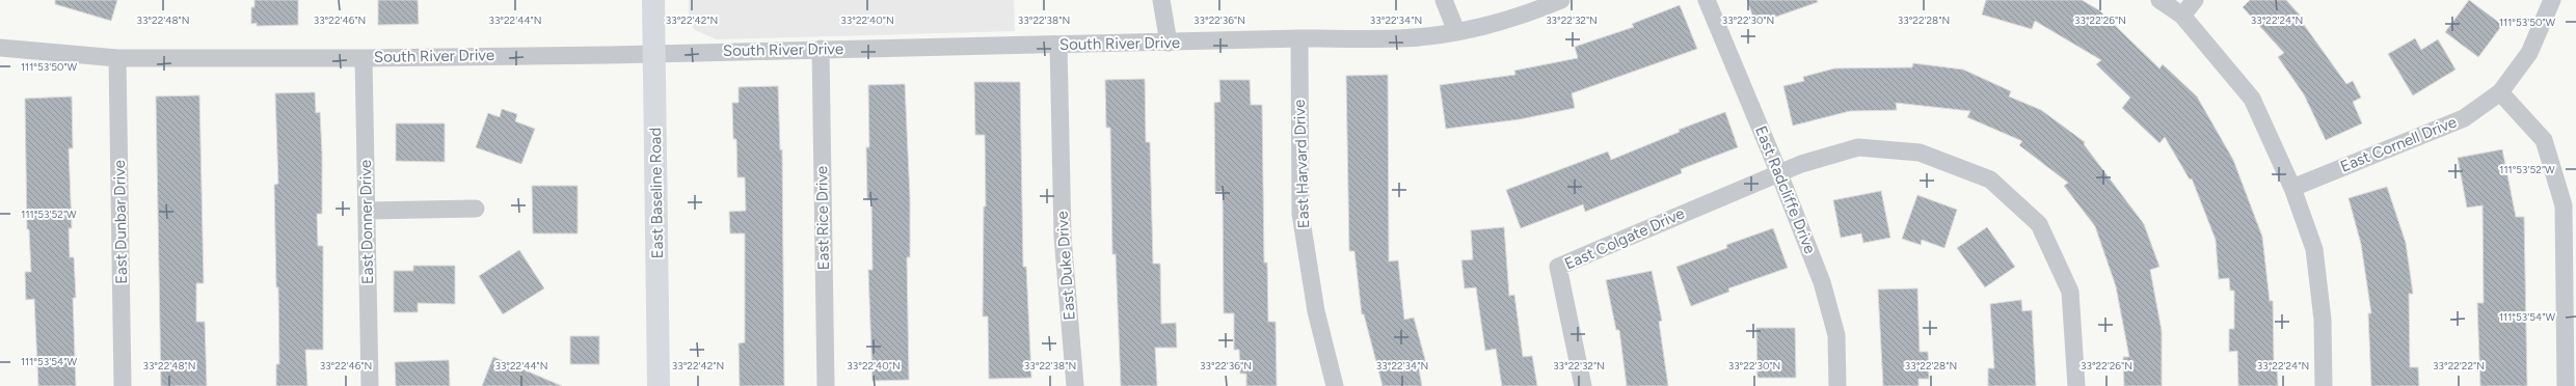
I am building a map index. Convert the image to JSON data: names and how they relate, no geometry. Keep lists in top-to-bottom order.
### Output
{
  "streets": {
    "main road": ["East Baseline Road"],
    "street": [
      "South River Drive",
      "East Cornell Drive",
      "East Harvard Drive",
      "East Radcliffe Drive",
      "East Rice Drive",
      "East Dunbar Drive",
      "East Donner Drive",
      "East Colgate Drive",
      "East Duke Drive"
    ]
  },
  "crossings": [
    ["South River Drive", "East Harvard Drive"],
    ["South River Drive", "East Baseline Road"],
    ["South River Drive", "East Rice Drive"],
    ["South River Drive", "East Dunbar Drive"],
    ["South River Drive", "East Donner Drive"],
    ["South River Drive", "East Duke Drive"],
    ["East Radcliffe Drive", "East Colgate Drive"]
  ],
  "coordinates": [
    "33°22'48\"N",
    "33°22'46\"N",
    "33°22'44\"N",
    "33°22'42\"N",
    "33°22'40\"N",
    "33°22'38\"N",
    "33°22'36\"N",
    "33°22'34\"N",
    "33°22'32\"N",
    "33°22'30\"N",
    "33°22'28\"N",
    "33°22'26\"N",
    "33°22'24\"N",
    "111°53'50\"W",
    "111°53'52\"W",
    "111°53'54\"W",
    "33°22'22\"N"
  ]
}
